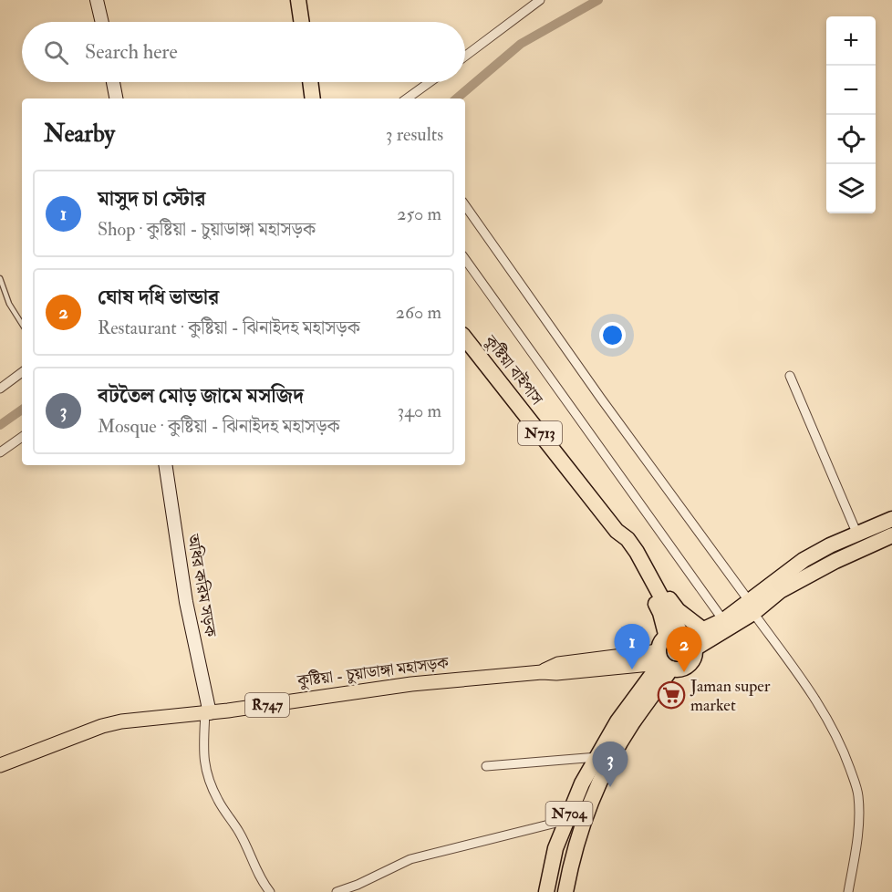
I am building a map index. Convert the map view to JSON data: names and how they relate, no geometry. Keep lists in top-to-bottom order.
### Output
{
  "streets": {
    "highway": ["কুষ্টিয়া বাইপাস", "N713", "N704"],
    "main road": ["অধির করিম সড়ক", "কুষ্টিয়া - চুয়াডাঙ্গা মহাসড়ক", "R747"]
  },
  "crossings": [
    ["কুষ্টিয়া বাইপাস", "কুষ্টিয়া - চুয়াডাঙ্গা মহাসড়ক"],
    ["কুষ্টিয়া বাইপাস", "N704"],
    ["অধির করিম সড়ক", "কুষ্টিয়া - চুয়াডাঙ্গা মহাসড়ক"],
    ["কুষ্টিয়া - চুয়াডাঙ্গা মহাসড়ক", "N704"]
  ],
  "places": {
    "supermarket": ["Jaman super market"]
  },
  "page": {
    "map_buttons": ["+", "−"],
    "search": "Search here",
    "heading": ["Nearby", "3 results"],
    "list": [
      {
        "mark": "1",
        "name": "মাসুদ চা স্টোর",
        "note": "Shop · কুষ্টিয়া - চুয়াডাঙ্গা মহাসড়ক",
        "value": "250 m"
      },
      {
        "mark": "2",
        "name": "ঘোষ দধি ভান্ডার",
        "note": "Restaurant · কুষ্টিয়া - ঝিনাইদহ মহাসড়ক",
        "value": "260 m"
      },
      {
        "mark": "3",
        "name": "বটতৈল মোড় জামে মসজিদ",
        "note": "Mosque · কুষ্টিয়া - ঝিনাইদহ মহাসড়ক",
        "value": "340 m"
      }
    ],
    "pins": ["1", "2", "3"]
  }
}
